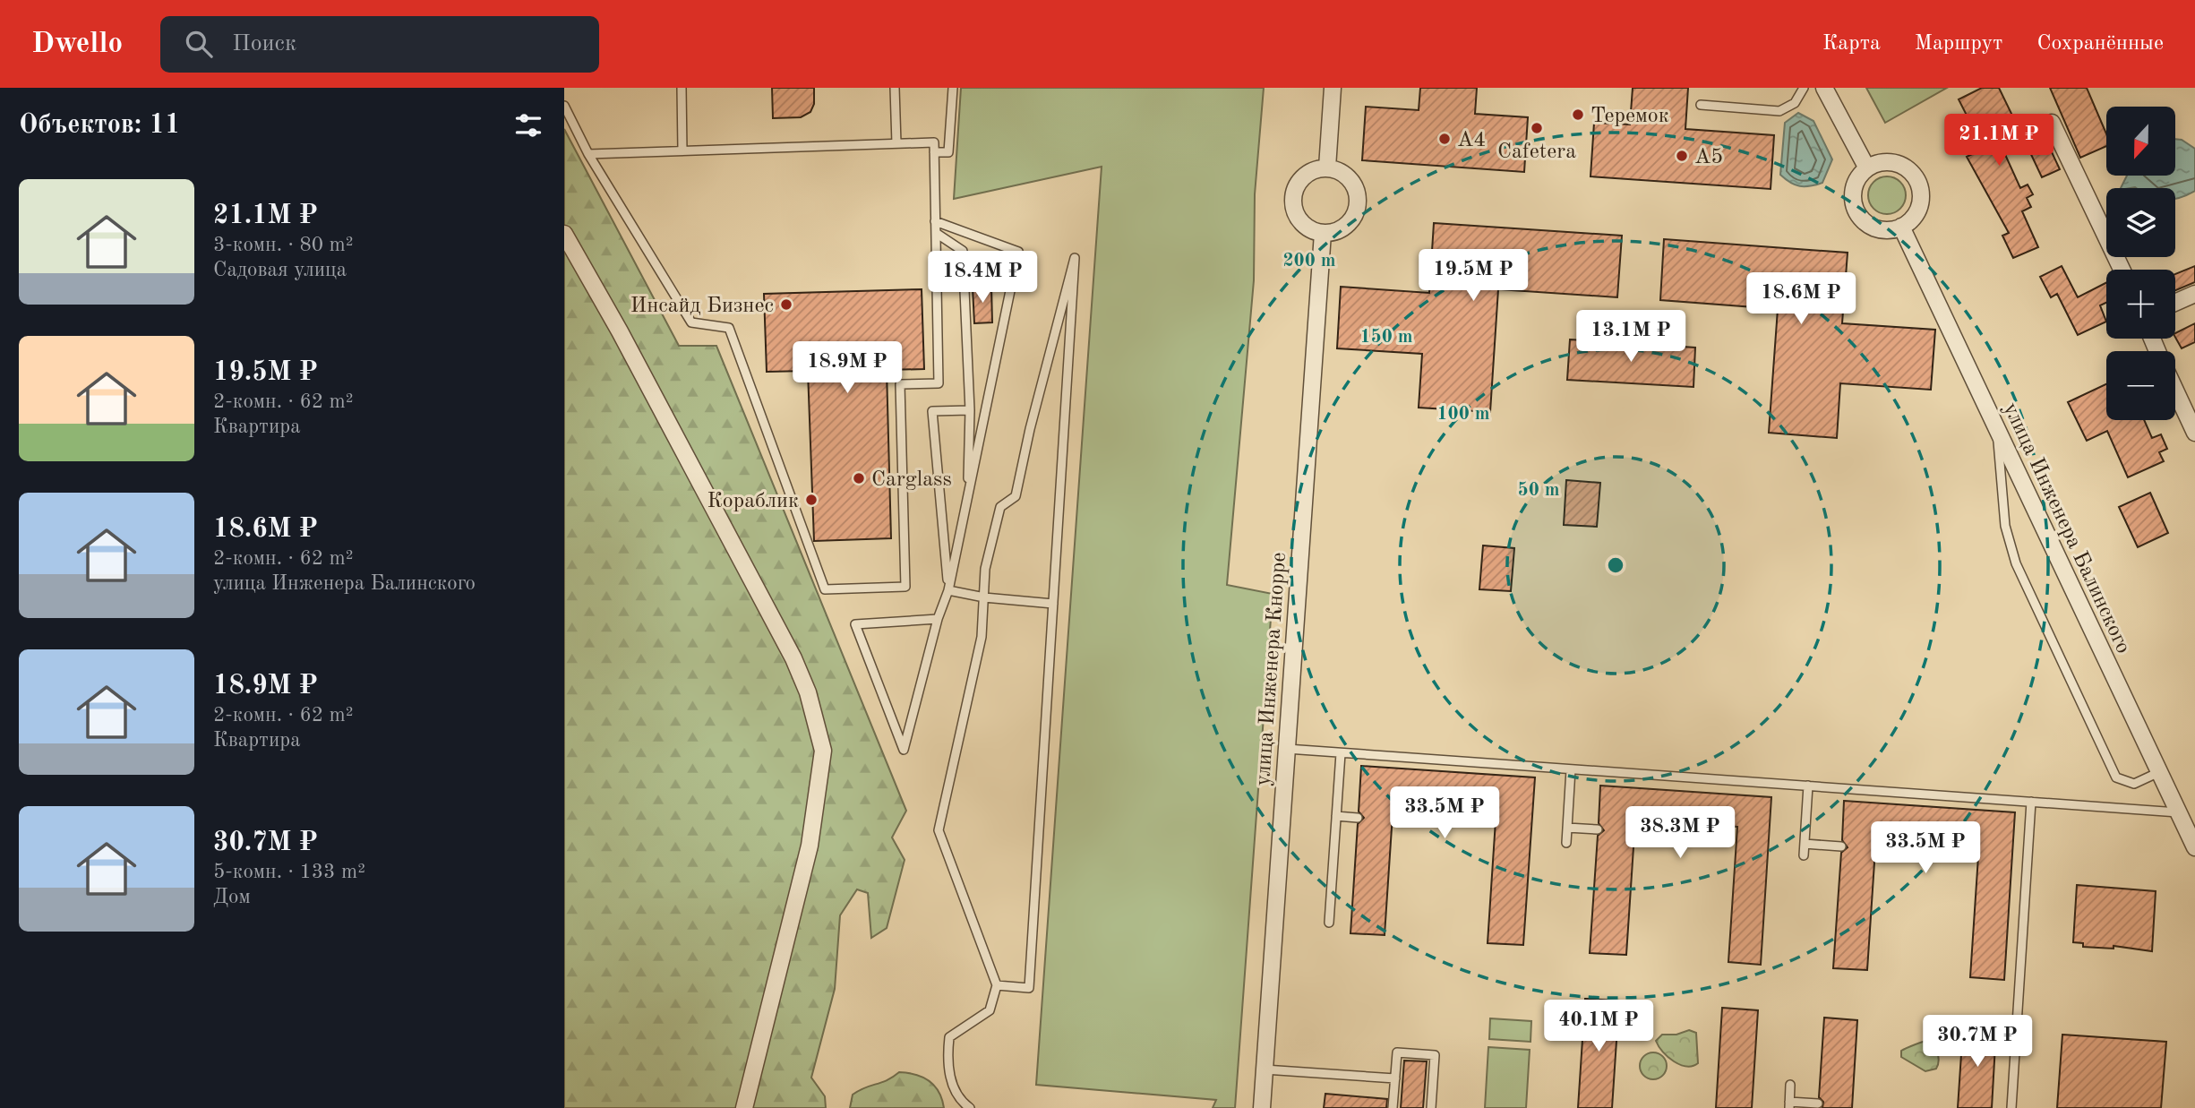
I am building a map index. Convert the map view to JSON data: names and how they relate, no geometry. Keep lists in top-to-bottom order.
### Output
{
  "streets": {
    "street": ["улица Инженера Балинского", "улица Инженера Кнорре"]
  },
  "places": [
    "Теремок",
    "Cafetera",
    "А4",
    "А5",
    "Инсайд Бизнес",
    "Carglass",
    "Кораблик"
  ],
  "north": "bottom",
  "page": {
    "header": "Dwello",
    "search": "Поиск",
    "nav": ["Карта", "Маршрут", "Сохранённые"],
    "heading": "Объектов: 11",
    "map_buttons": ["+", "−"],
    "price": [
      "21.1M ₽",
      "19.5M ₽",
      "18.4M ₽",
      "18.6M ₽",
      "13.1M ₽",
      "18.9M ₽",
      "33.5M ₽",
      "38.3M ₽",
      "33.5M ₽",
      "40.1M ₽",
      "30.7M ₽"
    ],
    "list": [
      {
        "name": "21.1M ₽",
        "note": "3-комн. · 80 m² · Садовая улица"
      },
      {
        "name": "19.5M ₽",
        "note": "2-комн. · 62 m² · Квартира"
      },
      {
        "name": "18.6M ₽",
        "note": "2-комн. · 62 m² · улица Инженера Балинского"
      },
      {
        "name": "18.9M ₽",
        "note": "2-комн. · 62 m² · Квартира"
      },
      {
        "name": "30.7M ₽",
        "note": "5-комн. · 133 m² · Дом"
      }
    ]
  },
  "rings": [
    "200 m",
    "150 m",
    "100 m",
    "50 m"
  ]
}
